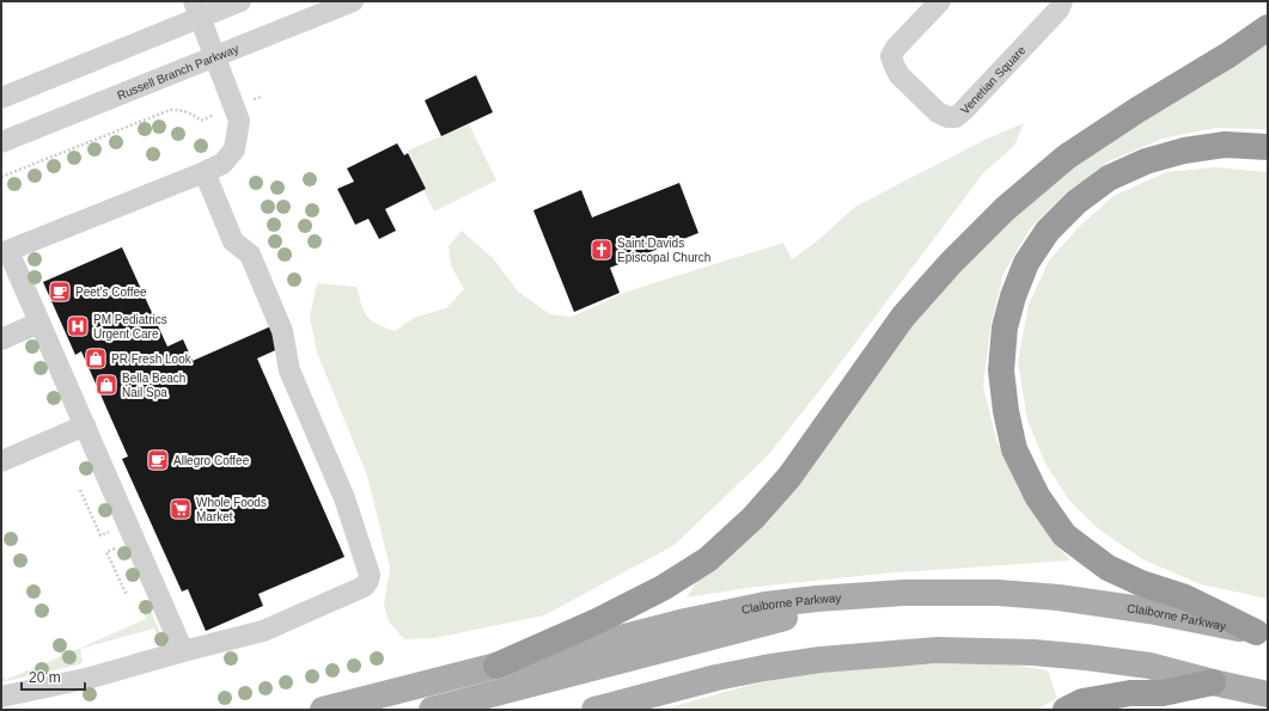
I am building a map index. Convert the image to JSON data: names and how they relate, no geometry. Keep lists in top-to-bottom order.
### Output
{
  "streets": {
    "main road": ["Claiborne Parkway"],
    "street": ["Russell Branch Parkway", "Venetian Square"]
  },
  "places": {
    "church": ["Saint Davids Episcopal Church"],
    "cafe": ["Peet's Coffee", "Allegro Coffee"],
    "hospital": ["PM Pediatrics Urgent Care"],
    "shop": ["PR Fresh Look", "Bella Beach Nail Spa"],
    "supermarket": ["Whole Foods Market"]
  },
  "scale_bar": "20 m"
}
